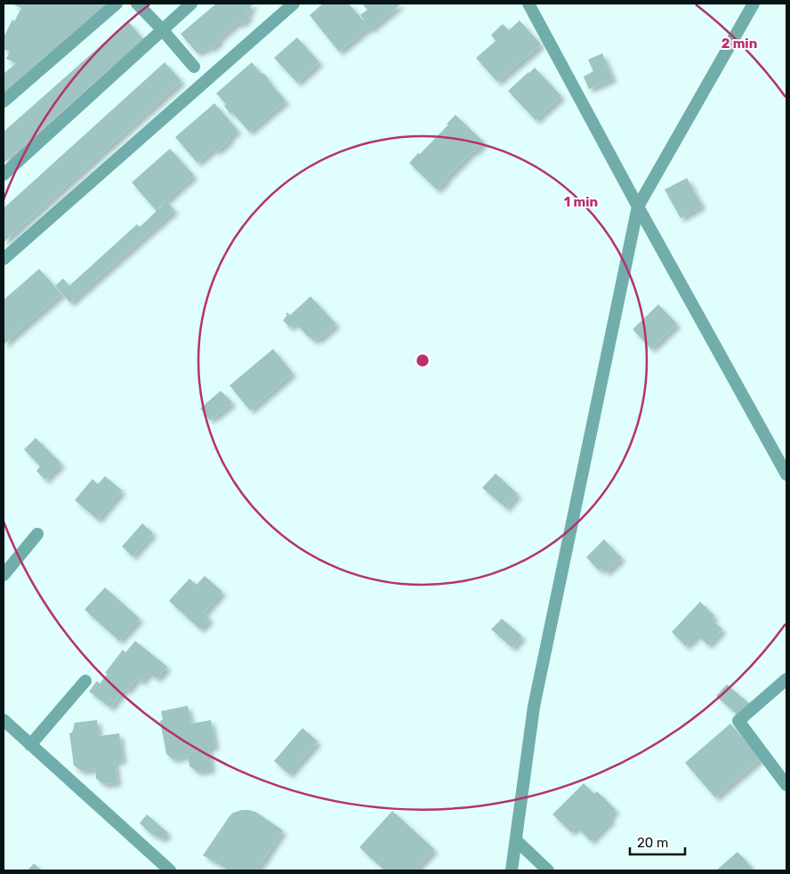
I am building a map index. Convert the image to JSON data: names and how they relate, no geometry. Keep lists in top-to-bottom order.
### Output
{
  "scale_bar": "20 m",
  "rings": ["2 min", "1 min"]
}
